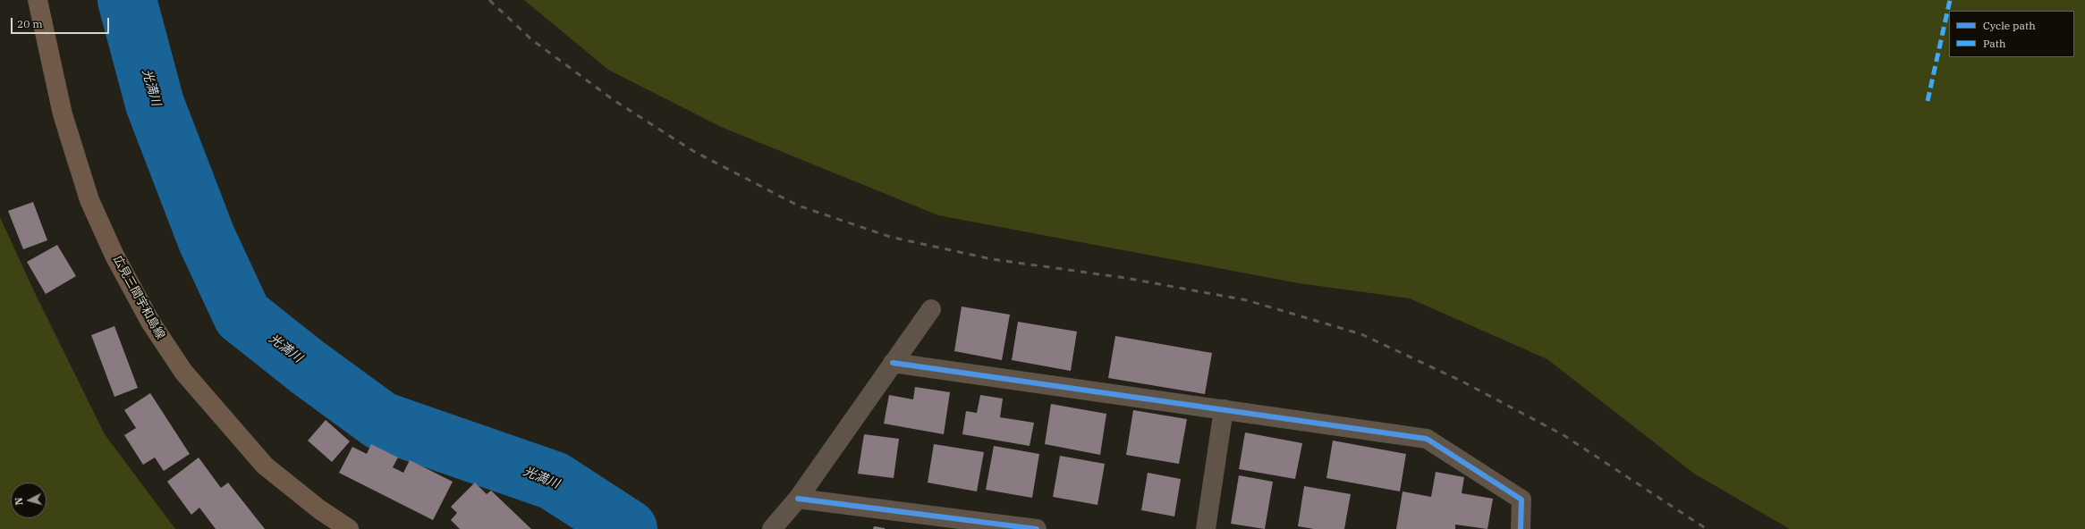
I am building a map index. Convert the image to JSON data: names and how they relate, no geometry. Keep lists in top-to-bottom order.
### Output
{
  "streets": {
    "main road": ["広見三間宇和島線"]
  },
  "water": ["光満川"],
  "legend": ["Cycle path", "Path"],
  "scale_bar": "20 m",
  "north": "left"
}
